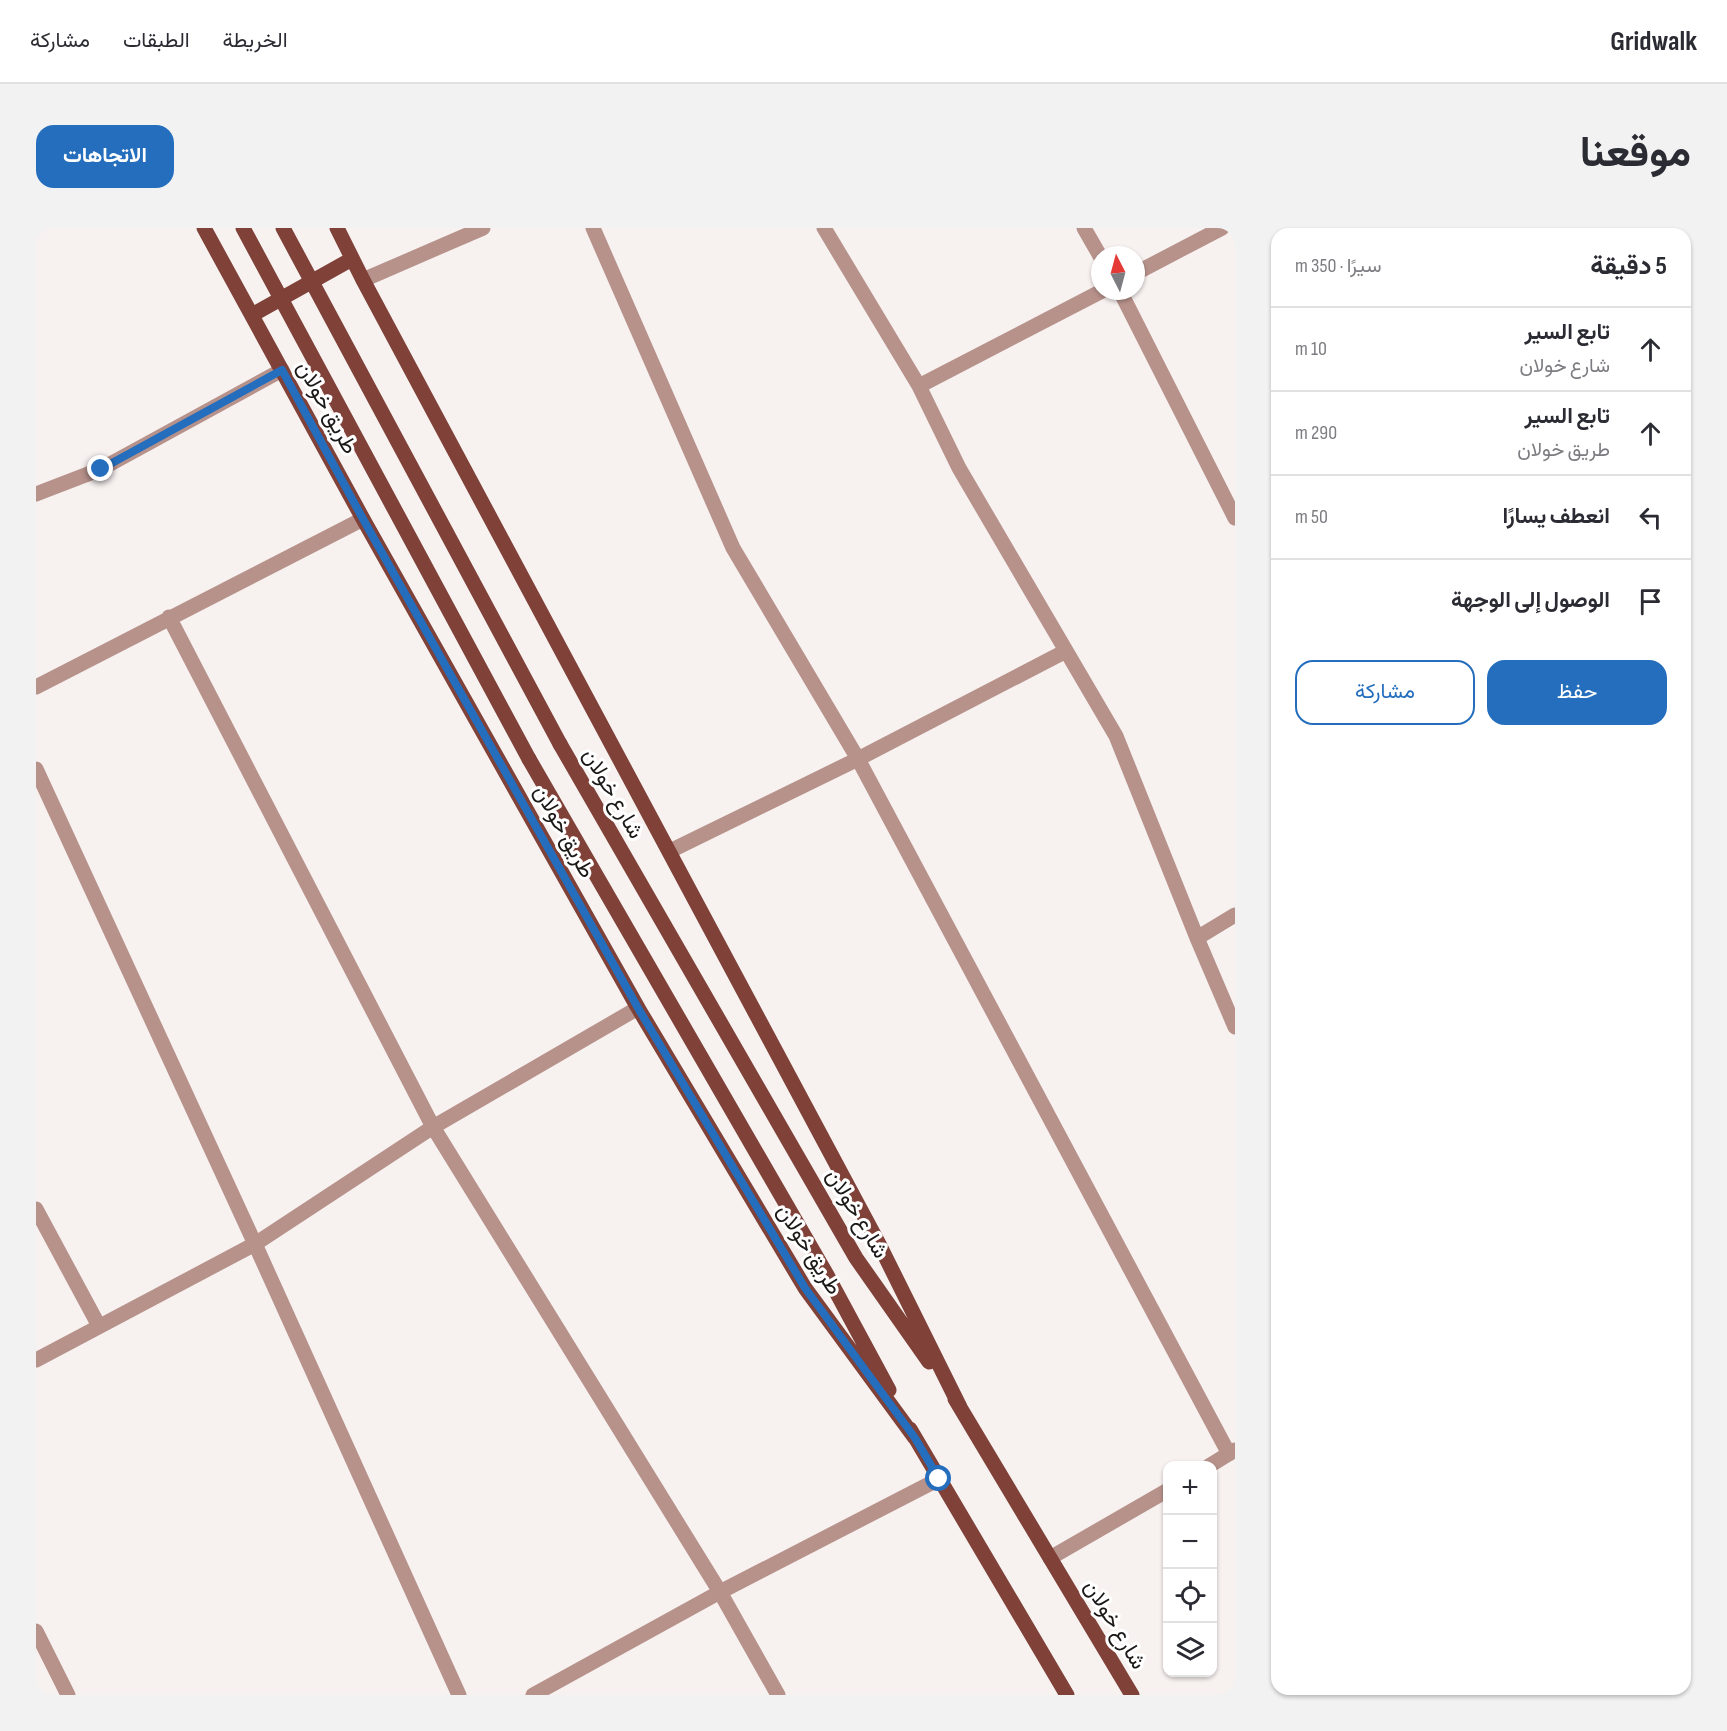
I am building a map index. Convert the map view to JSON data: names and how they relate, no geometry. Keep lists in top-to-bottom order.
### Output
{
  "streets": {
    "main road": ["طريق خولان", "شارع خولان"]
  },
  "crossings": [
    ["طريق خولان", "شارع خولان"]
  ],
  "north": "top",
  "page": {
    "header": "Gridwalk",
    "nav": ["الخريطة", "الطبقات", "مشاركة"],
    "title": "موقعنا",
    "buttons": [
      "الاتجاهات",
      ["حفظ", "مشاركة"]
    ],
    "heading": ["5 دقيقة", "سيرًا · 350 m"],
    "list": [
      ["تابع السير", "شارع خولان", "10 m"],
      ["تابع السير", "طريق خولان", "290 m"],
      ["انعطف يسارًا", "50 m"],
      "الوصول إلى الوجهة"
    ],
    "map_buttons": ["+", "−"]
  }
}
